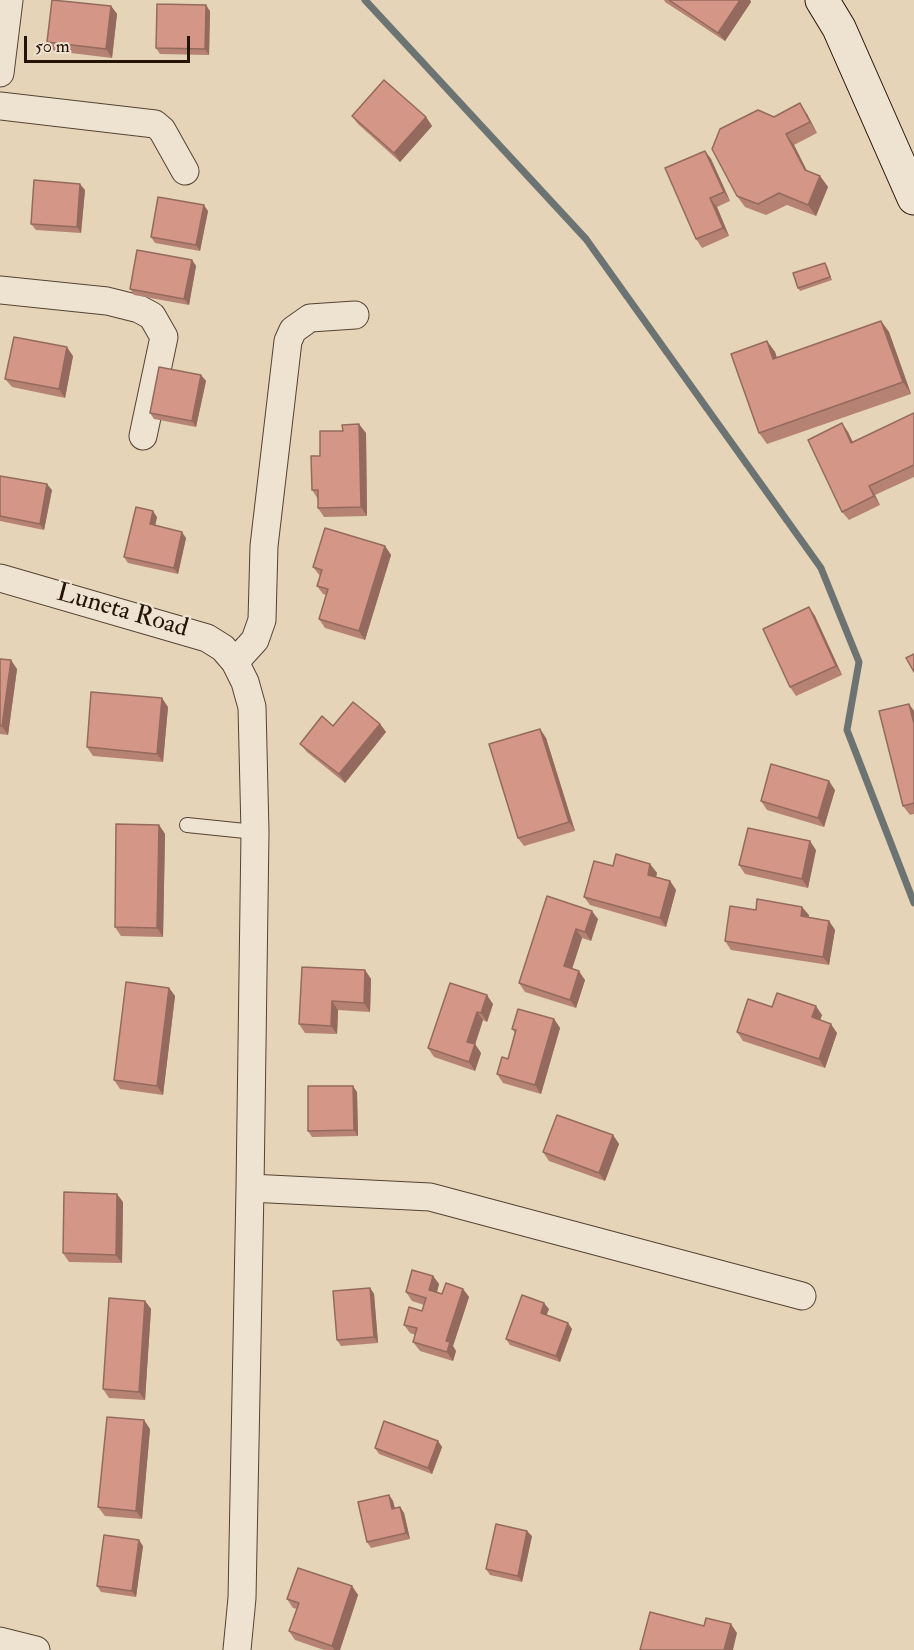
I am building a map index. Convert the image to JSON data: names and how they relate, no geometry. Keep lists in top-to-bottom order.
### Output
{
  "streets": {
    "street": ["Luneta Road"]
  },
  "scale_bar": "50 m"
}
